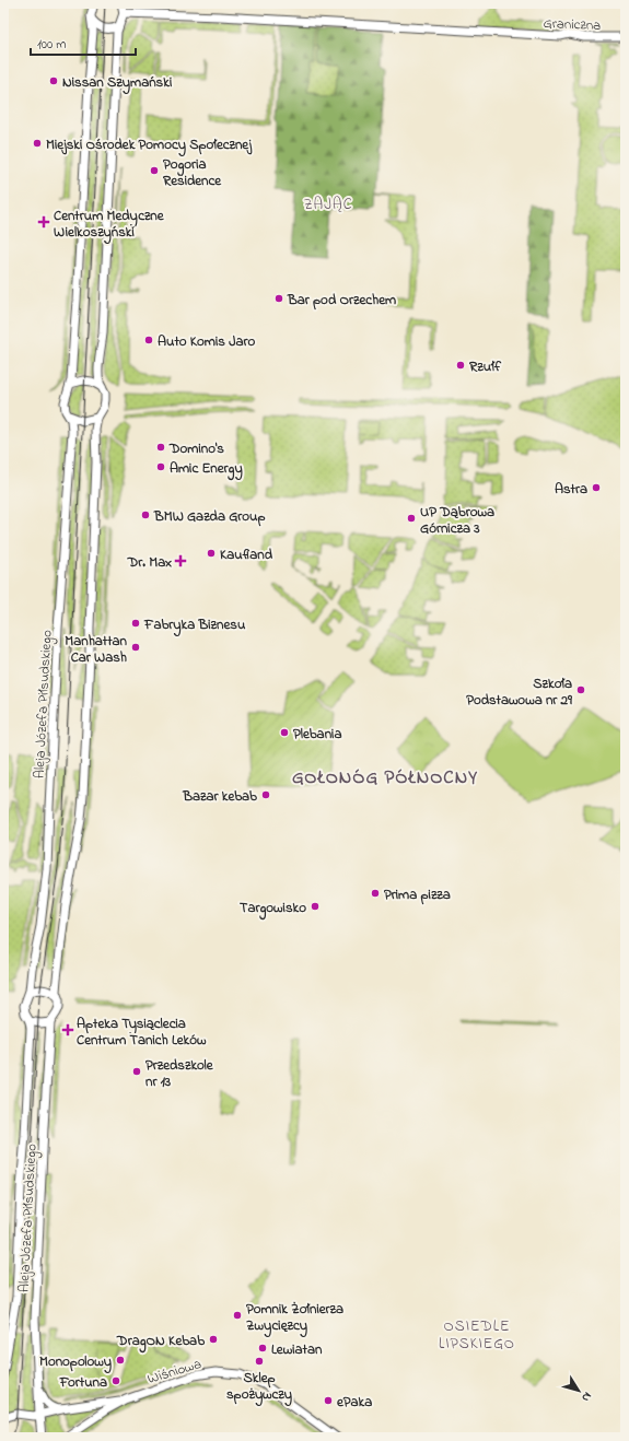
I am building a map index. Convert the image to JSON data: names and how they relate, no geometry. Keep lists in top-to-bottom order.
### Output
{
  "streets": {
    "street": ["Graniczna", "Aleja Józefa Piłsudskiego", "Wiśniowa"]
  },
  "crossings": [
    ["Aleja Józefa Piłsudskiego", "Wiśniowa"]
  ],
  "districts": ["ZAJĄC", "GOŁONÓG PÓŁNOCNY", "OSIEDLE LIPSKIEGO"],
  "places": {
    "other": [
      "Nissan Szymański",
      "Miejski Ośrodek Pomocy Społecznej",
      "Pogoria Residence",
      "Bar pod Orzechem",
      "Auto Komis Jaro",
      "Rzułf",
      "Domino's",
      "Amic Energy",
      "Astra",
      "BMW Gazda Group",
      "UP Dąbrowa Górnicza 3",
      "Kaufland",
      "Fabryka Biznesu",
      "Manhattan Car Wash",
      "Szkoła Podstawowa nr 29",
      "Plebania",
      "Bazar kebab",
      "Prima pizza",
      "Targowisko",
      "Przedszkole nr 13",
      "Pomnik Żołnierza Zwycięzcy",
      "DragON Kebab",
      "Lewiatan",
      "Monopolowy",
      "Sklep spożywczy",
      "Fortuna",
      "ePaka"
    ],
    "health": ["Centrum Medyczne Wielkoszyński", "Dr. Max", "Apteka Tysiąclecia Centrum Tanich Leków"]
  },
  "scale_bar": "100 m",
  "north": "bottom right"
}
